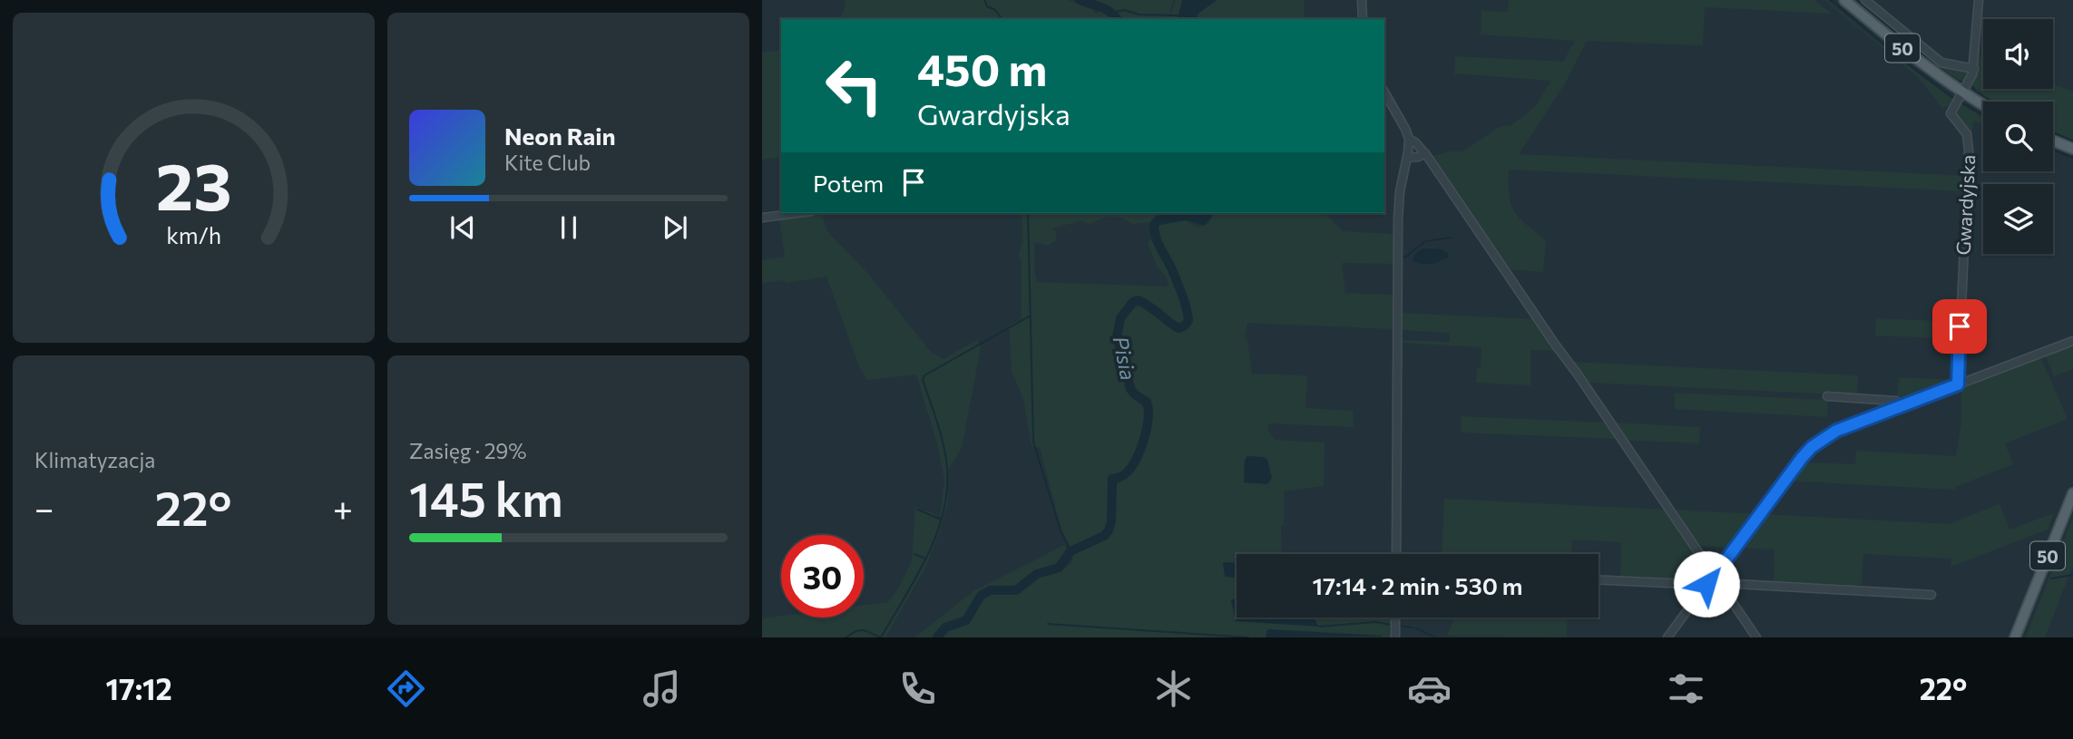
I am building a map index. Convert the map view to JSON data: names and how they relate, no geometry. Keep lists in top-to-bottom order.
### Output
{
  "streets": {
    "main road": ["50"],
    "street": ["Gwardyjska"]
  },
  "crossings": [
    ["50", "Gwardyjska"]
  ],
  "water": ["Pisia"],
  "page": {
    "turn": ["450 m", "Gwardyjska"],
    "song": ["Neon Rain", "Kite Club"],
    "then": "Potem",
    "tile": [
      "Klimatyzacja",
      ["Zasięg · 29%", "145 km"]
    ],
    "heat": ["−", "22°", "+"],
    "limit": "30",
    "trip": "17:14 · 2 min · 530 m",
    "tabs": ["17:12", "22°"],
    "gauge": ["23", "km/h"]
  }
}
